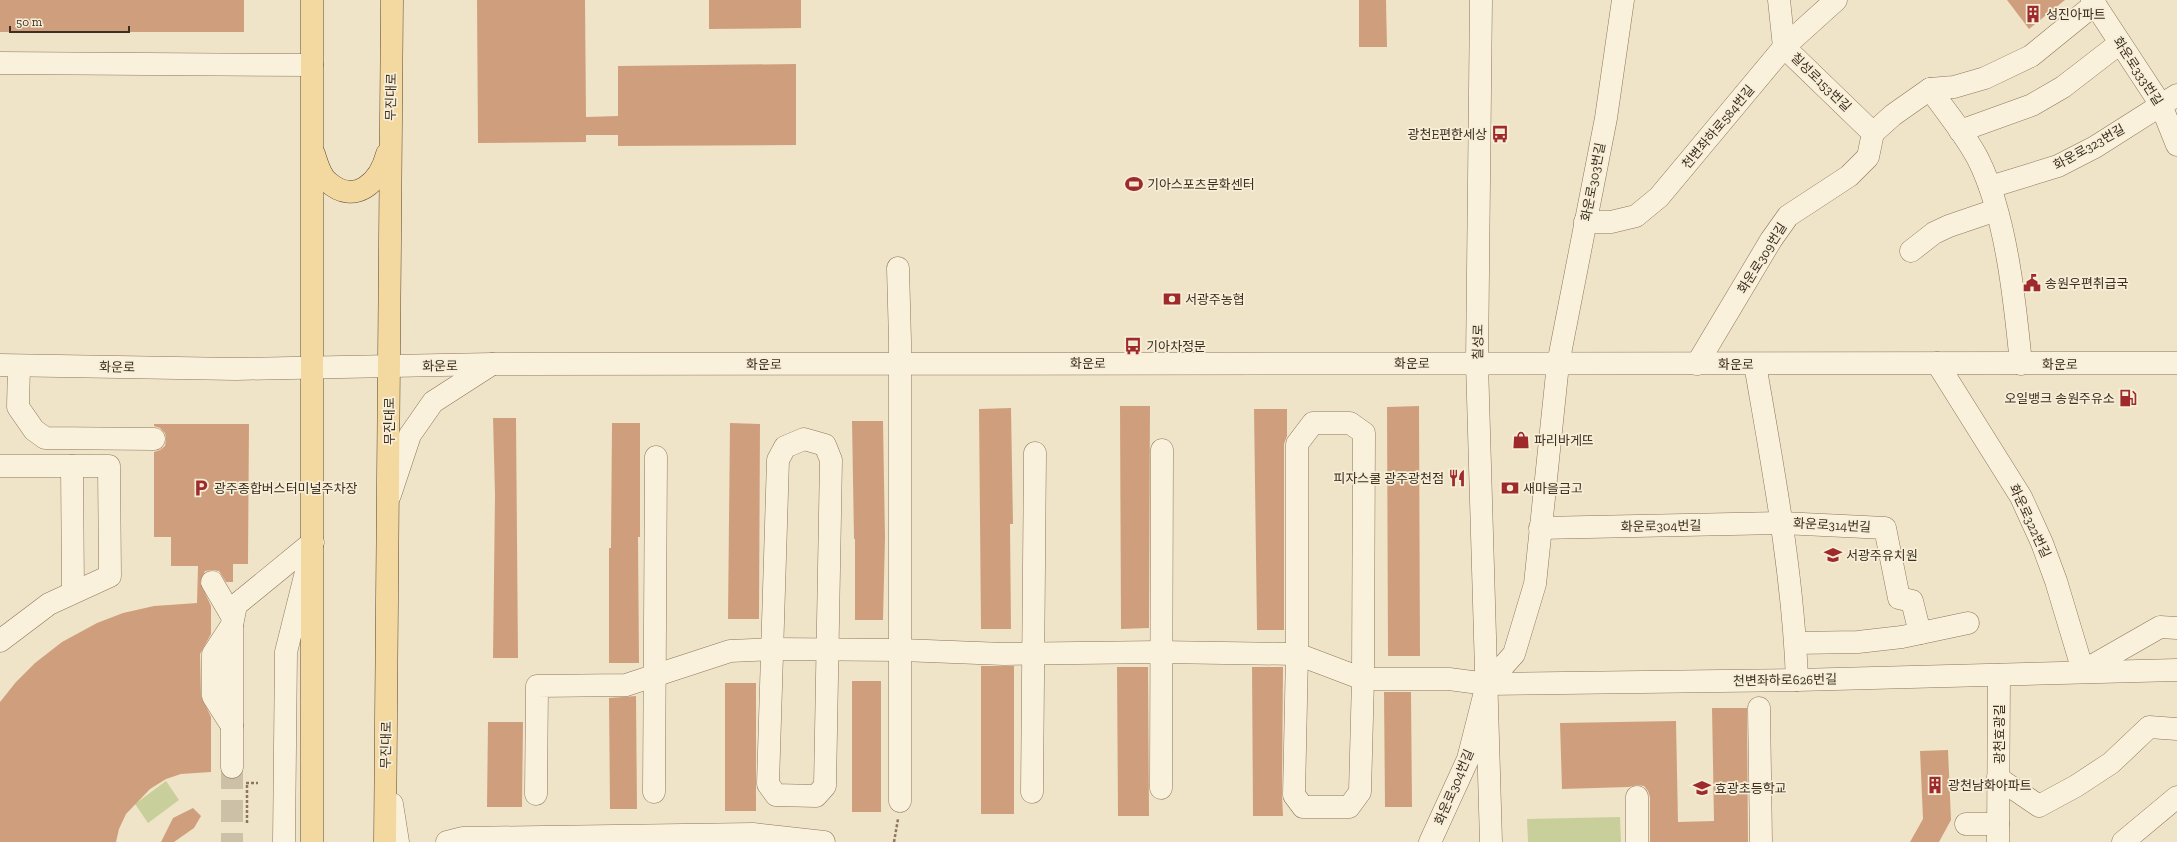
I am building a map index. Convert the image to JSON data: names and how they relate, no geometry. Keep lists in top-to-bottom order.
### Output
{
  "streets": {
    "main road": ["무진대로"],
    "street": [
      "화운로333번길",
      "칠성로153번길",
      "천변좌하로584번길",
      "화운로323번길",
      "화운로303번길",
      "화운로309번길",
      "칠성로",
      "화운로",
      "화운로322번길",
      "화운로314번길",
      "화운로304번길",
      "천변좌하로626번길",
      "광천효광길"
    ]
  },
  "crossings": [
    ["화운로333번길", "화운로323번길"],
    ["칠성로153번길", "천변좌하로584번길"],
    ["칠성로153번길", "화운로309번길"],
    ["무진대로", "화운로"],
    ["천변좌하로584번길", "화운로303번길"],
    ["화운로303번길", "화운로"],
    ["화운로303번길", "화운로304번길"],
    ["화운로309번길", "화운로"],
    ["칠성로", "화운로"],
    ["칠성로", "화운로304번길"],
    ["칠성로", "천변좌하로626번길"],
    ["화운로", "화운로322번길"],
    ["화운로", "화운로314번길"],
    ["화운로", "화운로304번길"],
    ["화운로322번길", "천변좌하로626번길"],
    ["화운로314번길", "화운로304번길"],
    ["화운로314번길", "천변좌하로626번길"],
    ["화운로304번길", "천변좌하로626번길"],
    ["천변좌하로626번길", "광천효광길"]
  ],
  "places": {
    "building": ["성진아파트", "광천남화아파트"],
    "bus stop": ["광천E편한세상", "기아차정문"],
    "sports": ["기아스포츠문화센터"],
    "public building": ["송원우편취급국"],
    "bank": ["서광주농협", "새마을금고"],
    "fuel station": ["오일뱅크 송원주유소"],
    "shop": ["파리바게뜨"],
    "restaurant": ["피자스쿨 광주광천점"],
    "parking": ["광주종합버스터미널주차장"],
    "school or university": ["서광주유치원", "효광초등학교"]
  },
  "scale_bar": "50 m"
}
